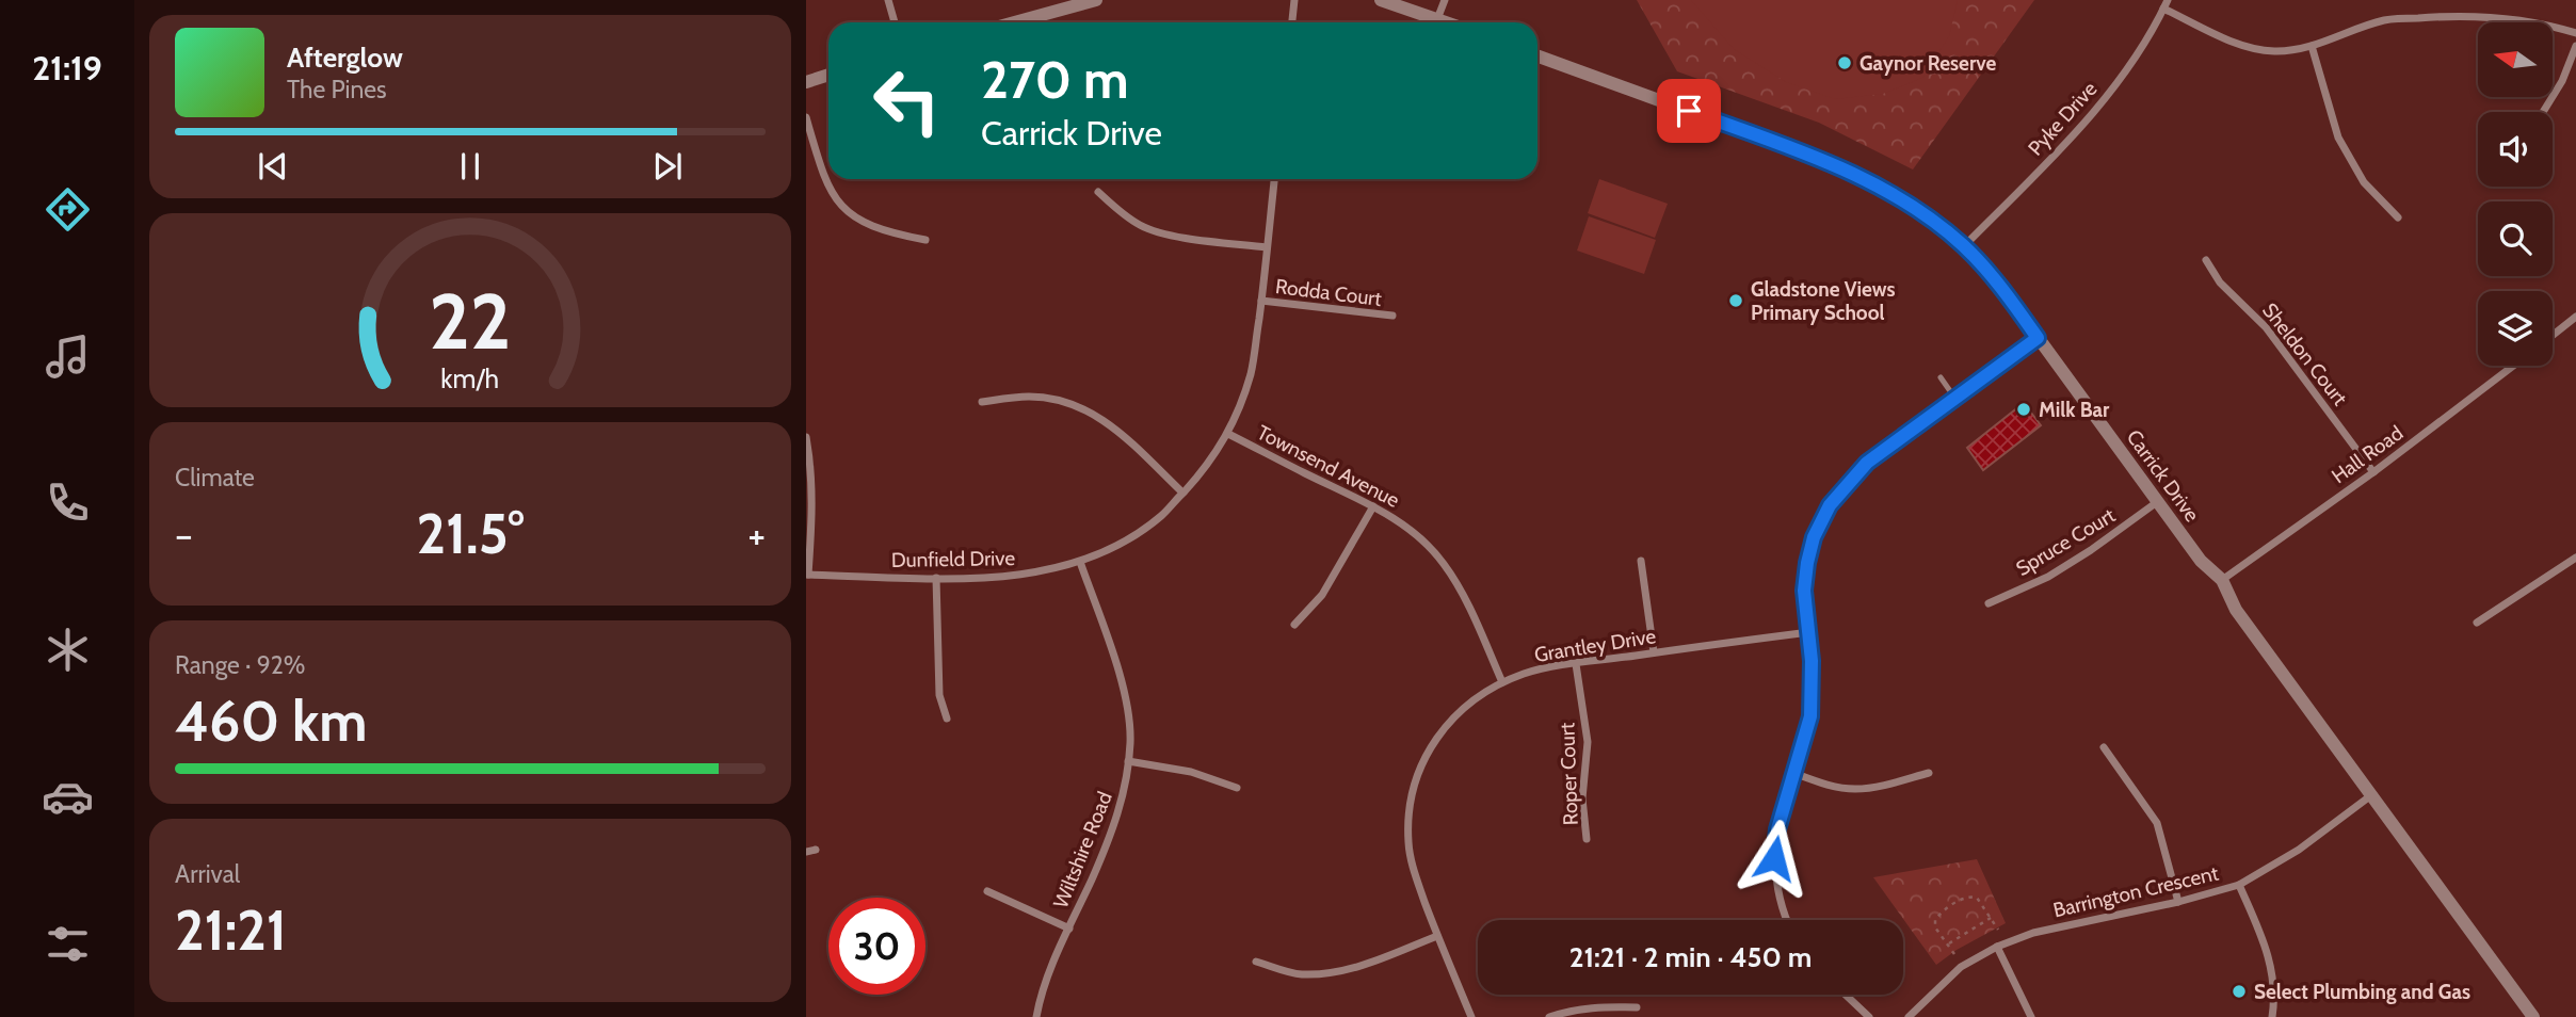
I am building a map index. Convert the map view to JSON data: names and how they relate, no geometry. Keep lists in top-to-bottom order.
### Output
{
  "streets": {
    "street": [
      "Pyke Drive",
      "Rodda Court",
      "Sheldon Court",
      "Hall Road",
      "Townsend Avenue",
      "Carrick Drive",
      "Spruce Court",
      "Dunfield Drive",
      "Grantley Drive",
      "Roper Court",
      "Wiltshire Road",
      "Barrington Crescent"
    ]
  },
  "crossings": [
    ["Pyke Drive", "Carrick Drive"],
    ["Rodda Court", "Dunfield Drive"],
    ["Sheldon Court", "Hall Road"],
    ["Hall Road", "Carrick Drive"],
    ["Townsend Avenue", "Dunfield Drive"],
    ["Townsend Avenue", "Grantley Drive"],
    ["Carrick Drive", "Spruce Court"],
    ["Carrick Drive", "Barrington Crescent"],
    ["Dunfield Drive", "Wiltshire Road"],
    ["Grantley Drive", "Roper Court"]
  ],
  "places": [
    "Gaynor Reserve",
    "Gladstone Views Primary School",
    "Milk Bar",
    "Select Plumbing and Gas"
  ],
  "north": "left",
  "page": {
    "tabs": "21:19",
    "turn": ["270 m", "Carrick Drive"],
    "song": ["Afterglow", "The Pines"],
    "tile": [
      "Climate",
      ["Range · 92%", "460 km"],
      ["Arrival", "21:21"]
    ],
    "heat": ["−", "21.5°", "+"],
    "limit": "30",
    "trip": "21:21 · 2 min · 450 m",
    "gauge": ["22", "km/h"]
  }
}
